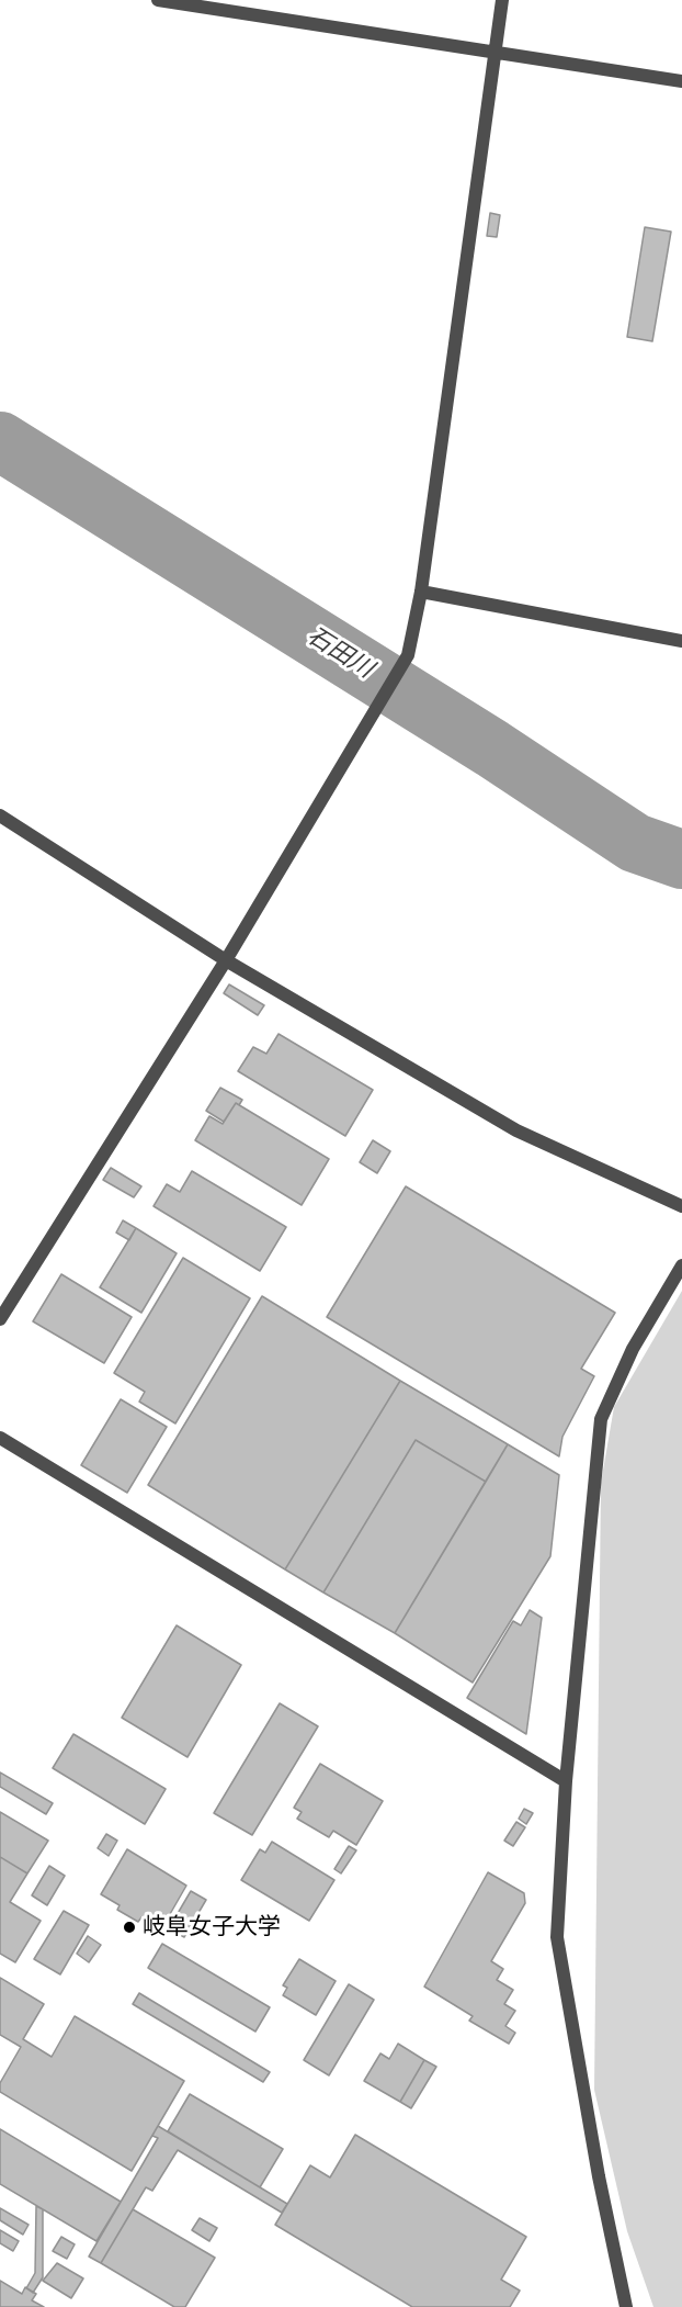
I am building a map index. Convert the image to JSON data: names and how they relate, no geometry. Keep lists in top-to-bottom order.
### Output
{
  "water": ["石田川"],
  "places": ["岐阜女子大学"]
}
